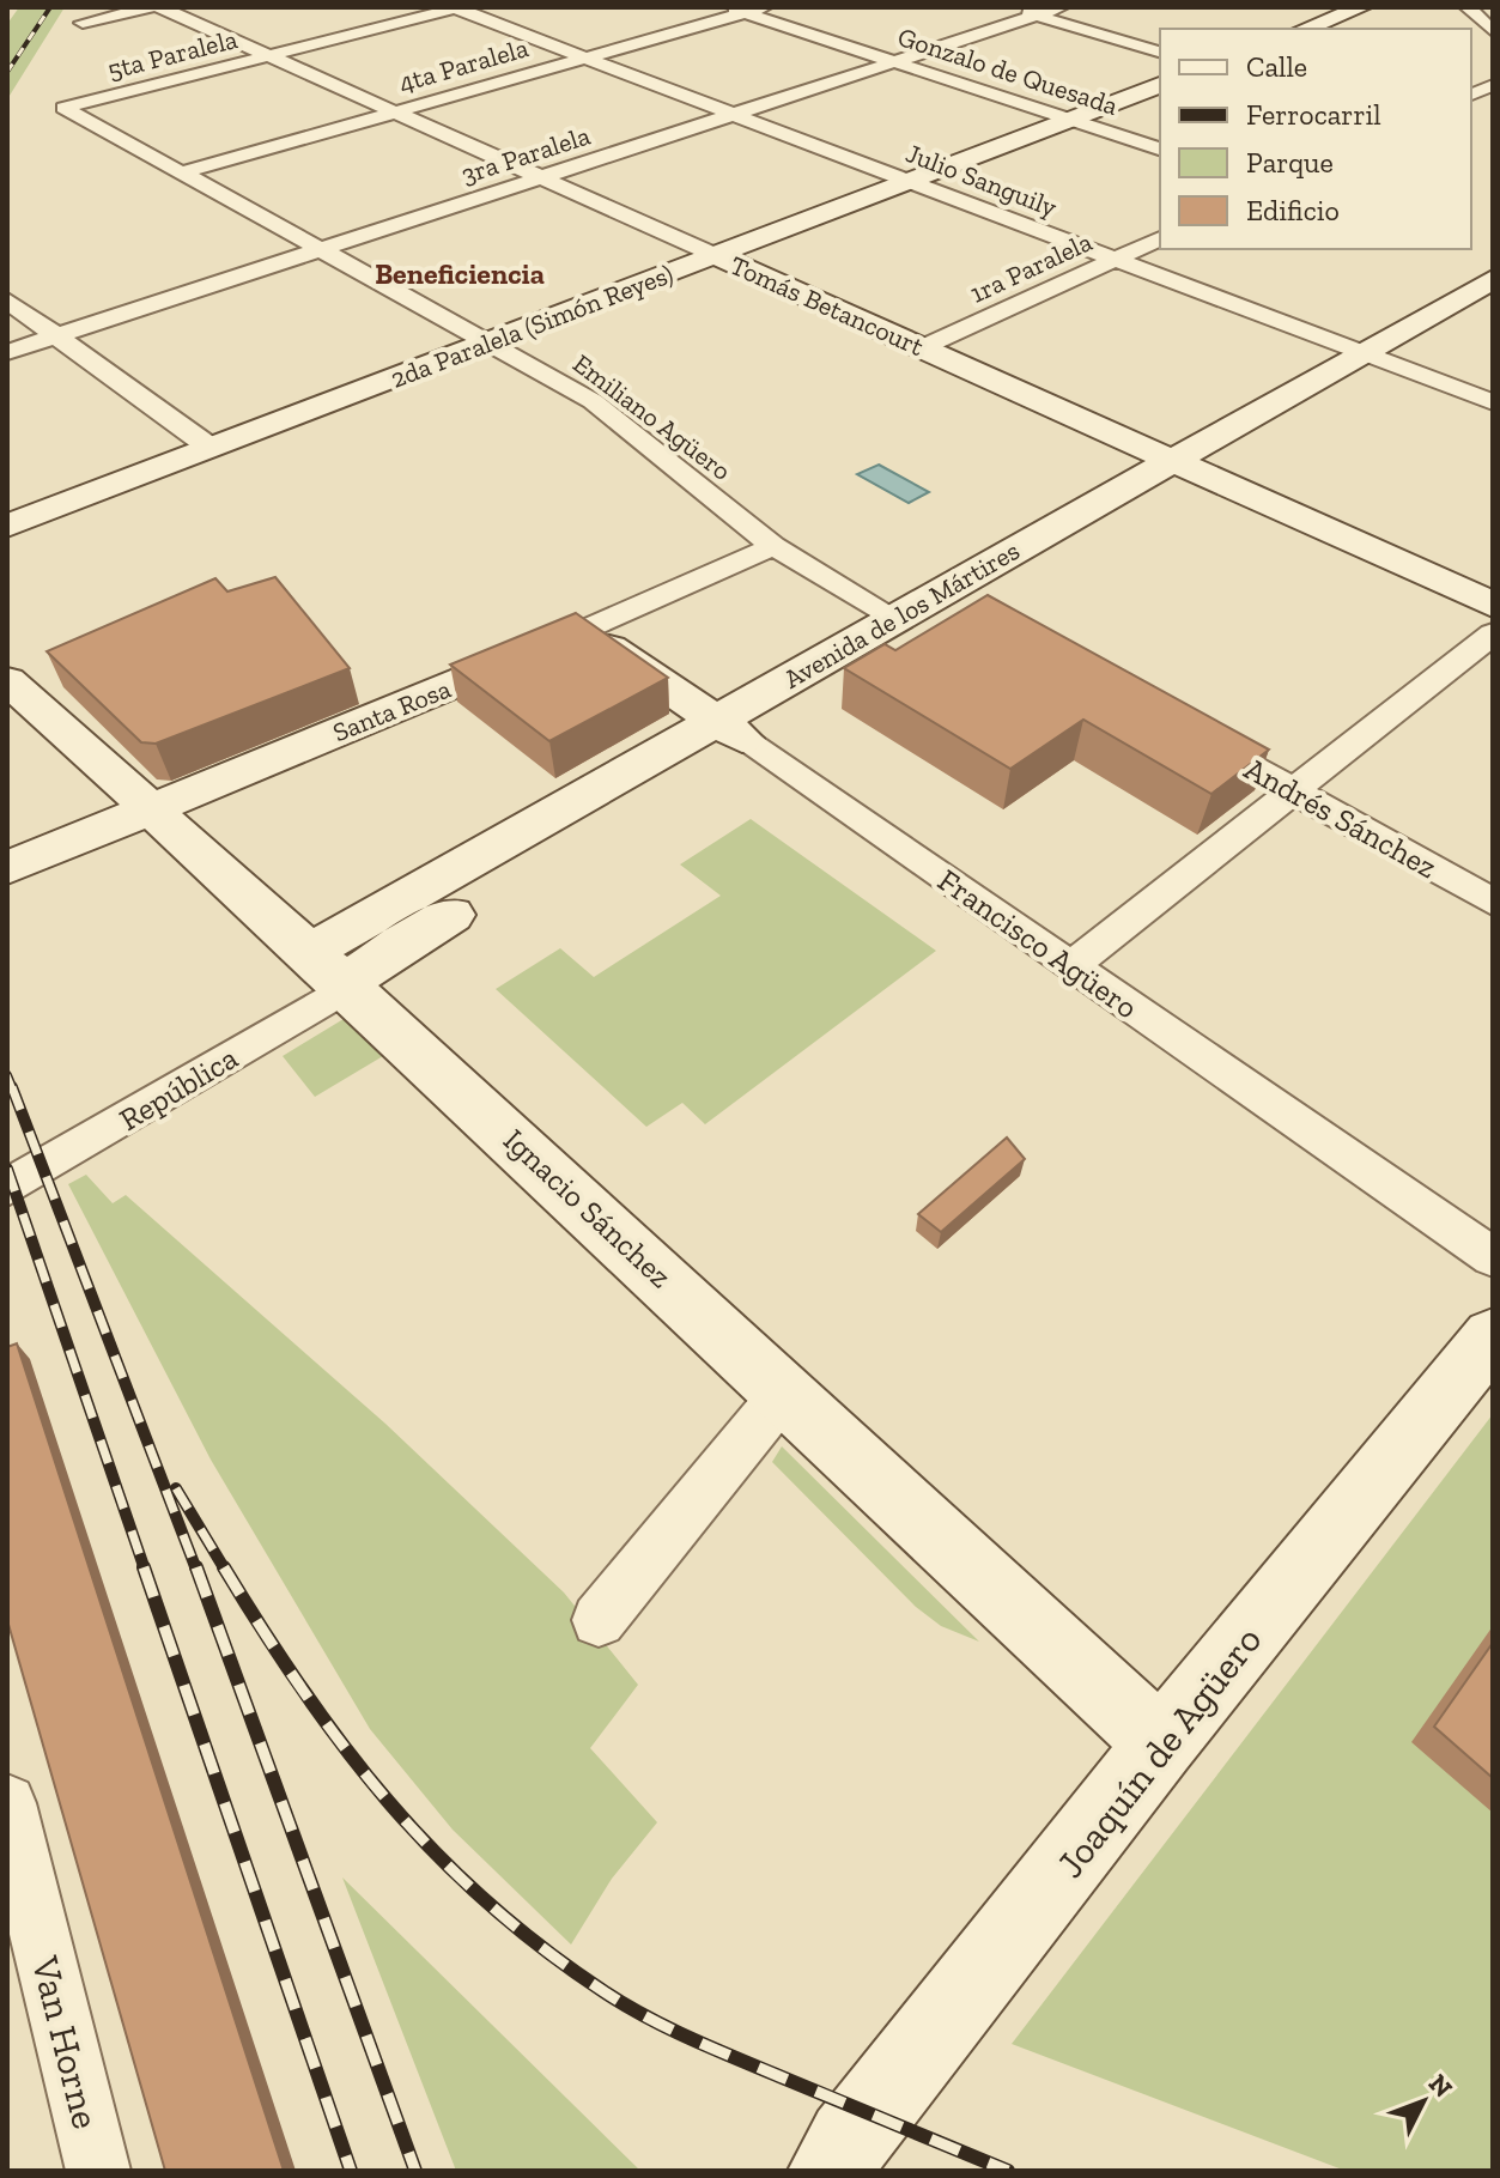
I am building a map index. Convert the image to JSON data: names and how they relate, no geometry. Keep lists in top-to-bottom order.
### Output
{
  "streets": {
    "street": [
      "5ta Paralela",
      "4ta Paralela",
      "Gonzalo de Quesada",
      "3ra Paralela",
      "Julio Sanguily",
      "1ra Paralela",
      "Tomás Betancourt",
      "2da Paralela (Simón Reyes)",
      "Emiliano Agüero",
      "Avenida de los Mártires",
      "Santa Rosa",
      "Andrés Sánchez",
      "Francisco Agüero",
      "República",
      "Ignacio Sánchez",
      "Joaquín de Agüero",
      "Van Horne"
    ]
  },
  "crossings": [
    ["5ta Paralela", "Julio Sanguily"],
    ["5ta Paralela", "Tomás Betancourt"],
    ["5ta Paralela", "Emiliano Agüero"],
    ["4ta Paralela", "Gonzalo de Quesada"],
    ["4ta Paralela", "Julio Sanguily"],
    ["4ta Paralela", "Tomás Betancourt"],
    ["4ta Paralela", "Emiliano Agüero"],
    ["Gonzalo de Quesada", "3ra Paralela"],
    ["Gonzalo de Quesada", "2da Paralela (Simón Reyes)"],
    ["3ra Paralela", "Julio Sanguily"],
    ["3ra Paralela", "Tomás Betancourt"],
    ["3ra Paralela", "Emiliano Agüero"],
    ["Julio Sanguily", "1ra Paralela"],
    ["Julio Sanguily", "2da Paralela (Simón Reyes)"],
    ["Julio Sanguily", "Avenida de los Mártires"],
    ["1ra Paralela", "Tomás Betancourt"],
    ["Tomás Betancourt", "2da Paralela (Simón Reyes)"],
    ["Tomás Betancourt", "Avenida de los Mártires"],
    ["2da Paralela (Simón Reyes)", "Emiliano Agüero"],
    ["Emiliano Agüero", "Avenida de los Mártires"],
    ["Emiliano Agüero", "Santa Rosa"],
    ["Avenida de los Mártires", "Francisco Agüero"],
    ["Avenida de los Mártires", "República"],
    ["Avenida de los Mártires", "Ignacio Sánchez"],
    ["Santa Rosa", "Francisco Agüero"],
    ["Santa Rosa", "Ignacio Sánchez"],
    ["República", "Ignacio Sánchez"],
    ["Ignacio Sánchez", "Joaquín de Agüero"]
  ],
  "districts": ["Beneficiencia"],
  "legend": [
    "Calle",
    "Ferrocarril",
    "Parque",
    "Edificio"
  ],
  "north": "top right"
}
